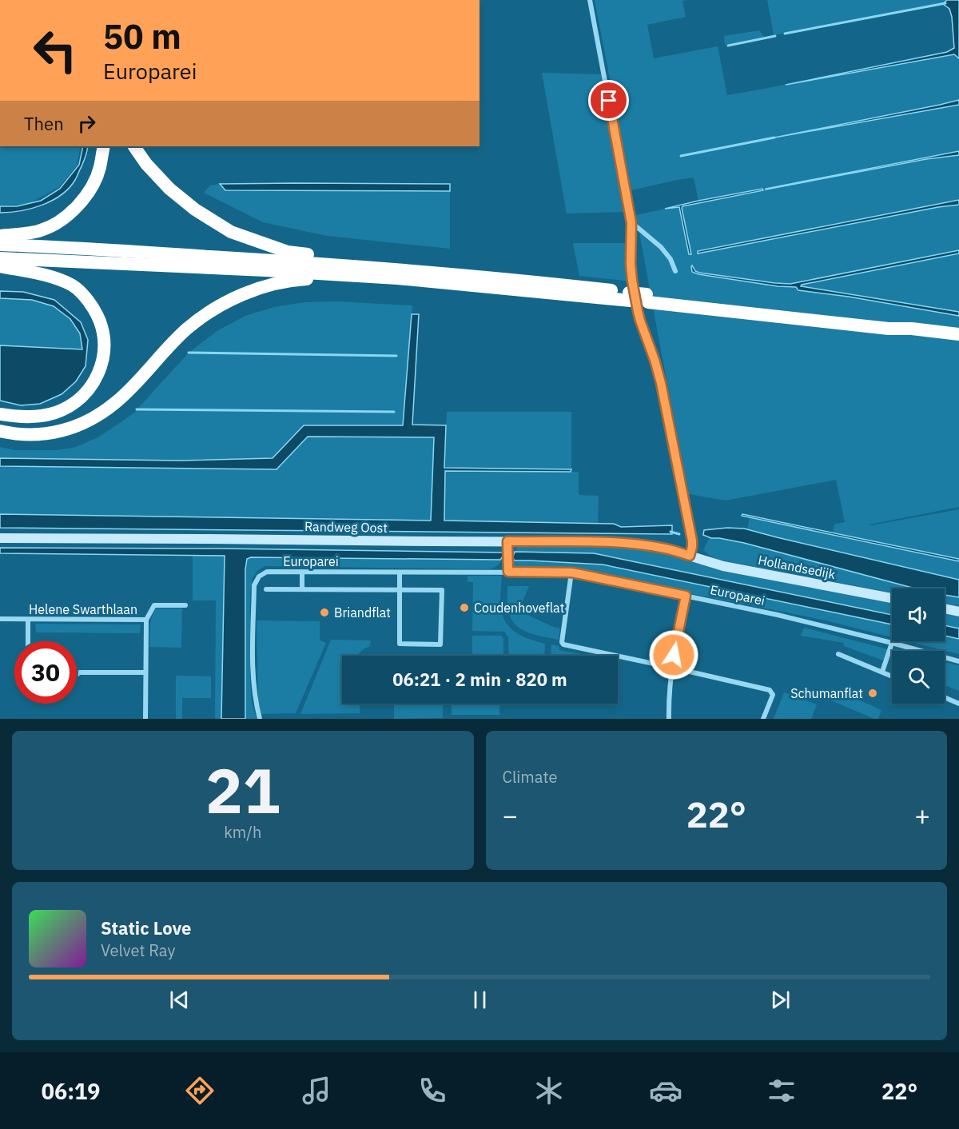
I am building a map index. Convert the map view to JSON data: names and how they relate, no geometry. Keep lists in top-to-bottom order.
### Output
{
  "streets": {
    "street": [
      "Randweg Oost",
      "Europarei",
      "Hollandsedijk",
      "Helene Swarthlaan"
    ]
  },
  "crossings": [
    ["Randweg Oost", "Hollandsedijk"]
  ],
  "places": ["Coudenhoveflat", "Briandflat", "Schumanflat"],
  "page": {
    "turn": ["50 m", "Europarei"],
    "then": "Then",
    "limit": "30",
    "trip": "06:21 · 2 min · 820 m",
    "tile": [
      ["21", "km/h"],
      "Climate"
    ],
    "heat": ["−", "22°", "+"],
    "song": ["Static Love", "Velvet Ray"],
    "tabs": ["06:19", "22°"]
  }
}
